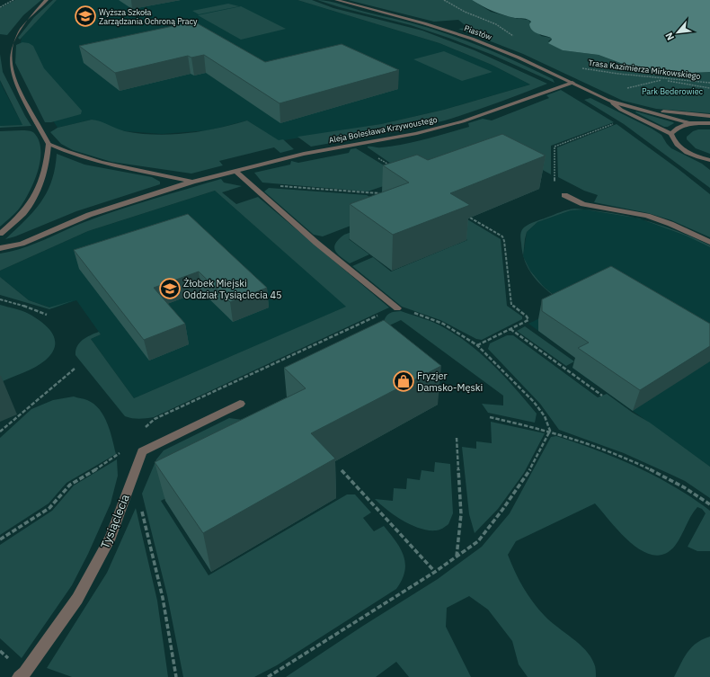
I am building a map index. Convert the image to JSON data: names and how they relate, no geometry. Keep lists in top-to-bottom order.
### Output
{
  "streets": {
    "street": ["Piastów", "Aleja Bolesława Krzywoustego", "Tysiąclecia"],
    "path": ["Trasa Kazimierza Mirkowskiego"]
  },
  "crossings": [
    ["Piastów", "Aleja Bolesława Krzywoustego"]
  ],
  "parks": ["Park Bederowiec"],
  "places": {
    "school or university": ["Wyższa Szkoła Zarządzania Ochroną Pracy", "Żłobek Miejski Oddział Tysiąclecia 45"],
    "shop": ["Fryzjer Damsko-Męski"]
  },
  "north": "bottom left"
}
